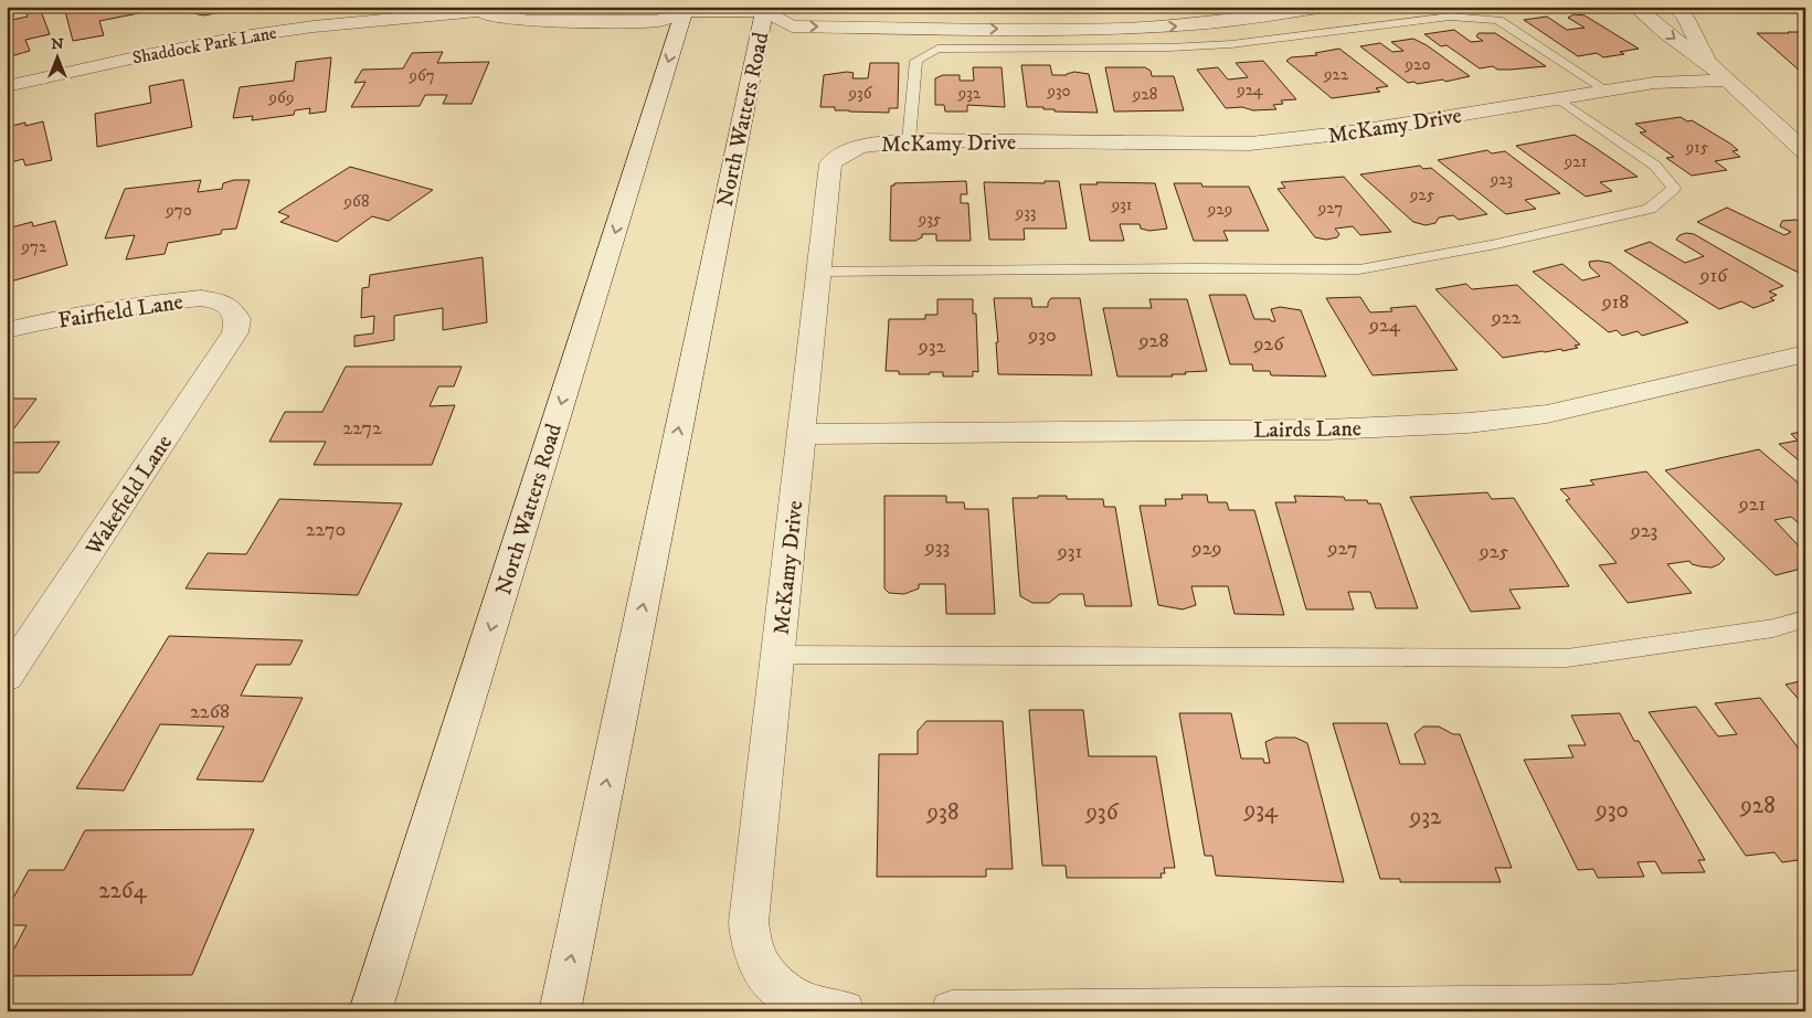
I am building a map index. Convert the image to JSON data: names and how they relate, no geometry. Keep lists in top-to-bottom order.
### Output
{
  "streets": {
    "street": [
      "Shaddock Park Lane",
      "North Watters Road",
      "McKamy Drive",
      "Fairfield Lane",
      "Lairds Lane",
      "Wakefield Lane"
    ]
  },
  "crossings": [
    ["Shaddock Park Lane", "North Watters Road"],
    ["McKamy Drive", "Lairds Lane"],
    ["Fairfield Lane", "Wakefield Lane"]
  ],
  "house_numbers": [
    "920",
    "922",
    "967",
    "924",
    "930",
    "936",
    "932",
    "928",
    "969",
    "915",
    "921",
    "923",
    "925",
    "968",
    "931",
    "927",
    "929",
    "970",
    "933",
    "935",
    "972",
    "916",
    "918",
    "922",
    "924",
    "930",
    "928",
    "926",
    "932",
    "2272",
    "921",
    "2270",
    "923",
    "933",
    "929",
    "927",
    "931",
    "925",
    "2268",
    "928",
    "934",
    "930",
    "938",
    "936",
    "932",
    "2264"
  ],
  "north": "top"
}
